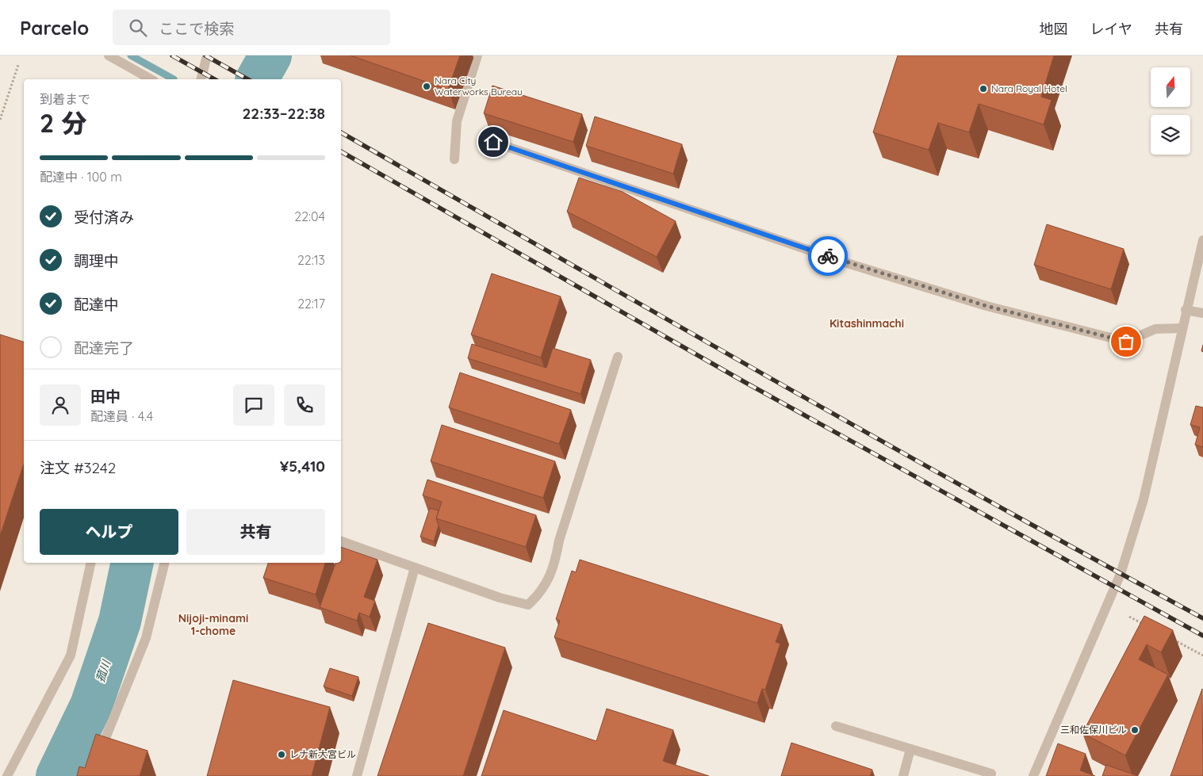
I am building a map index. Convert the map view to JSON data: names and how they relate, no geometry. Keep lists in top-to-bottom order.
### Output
{
  "districts": ["Kitashinmachi", "Nijoji-minami 1-chome"],
  "water": ["菰川"],
  "places": [
    "Nara City Waterworks Bureau",
    "Nara Royal Hotel",
    "三和佐保川ビル",
    "レナ新大宮ビル"
  ],
  "north": "top",
  "page": {
    "header": "Parcelo",
    "search": "ここで検索",
    "nav": ["地図", "レイヤ", "共有"],
    "heading": ["2 分", "到着まで", "22:33–22:38"],
    "panel": [
      "田中",
      "配達員 · 4.4",
      "注文 #3242",
      "¥5,410"
    ],
    "bar": "配達中 · 100 m",
    "list": [
      ["受付済み", "22:04"],
      ["調理中", "22:13"],
      ["配達中", "22:17"],
      "配達完了"
    ],
    "buttons": ["ヘルプ", "共有"]
  }
}
